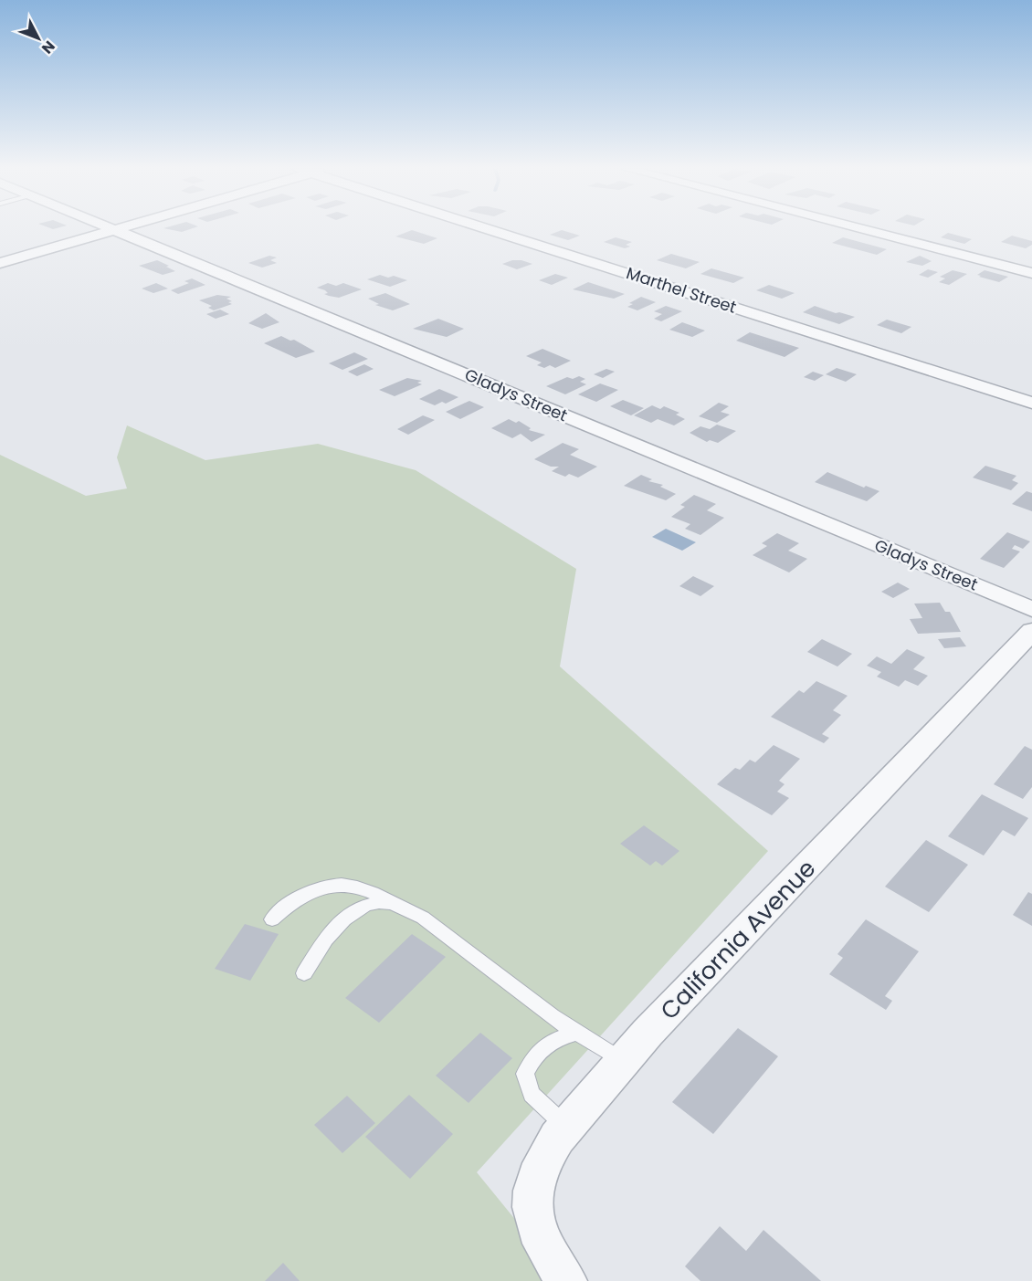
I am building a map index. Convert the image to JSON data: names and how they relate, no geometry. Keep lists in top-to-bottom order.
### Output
{
  "streets": {
    "street": ["Marthel Street", "Gladys Street", "California Avenue"]
  },
  "north": "bottom right"
}
